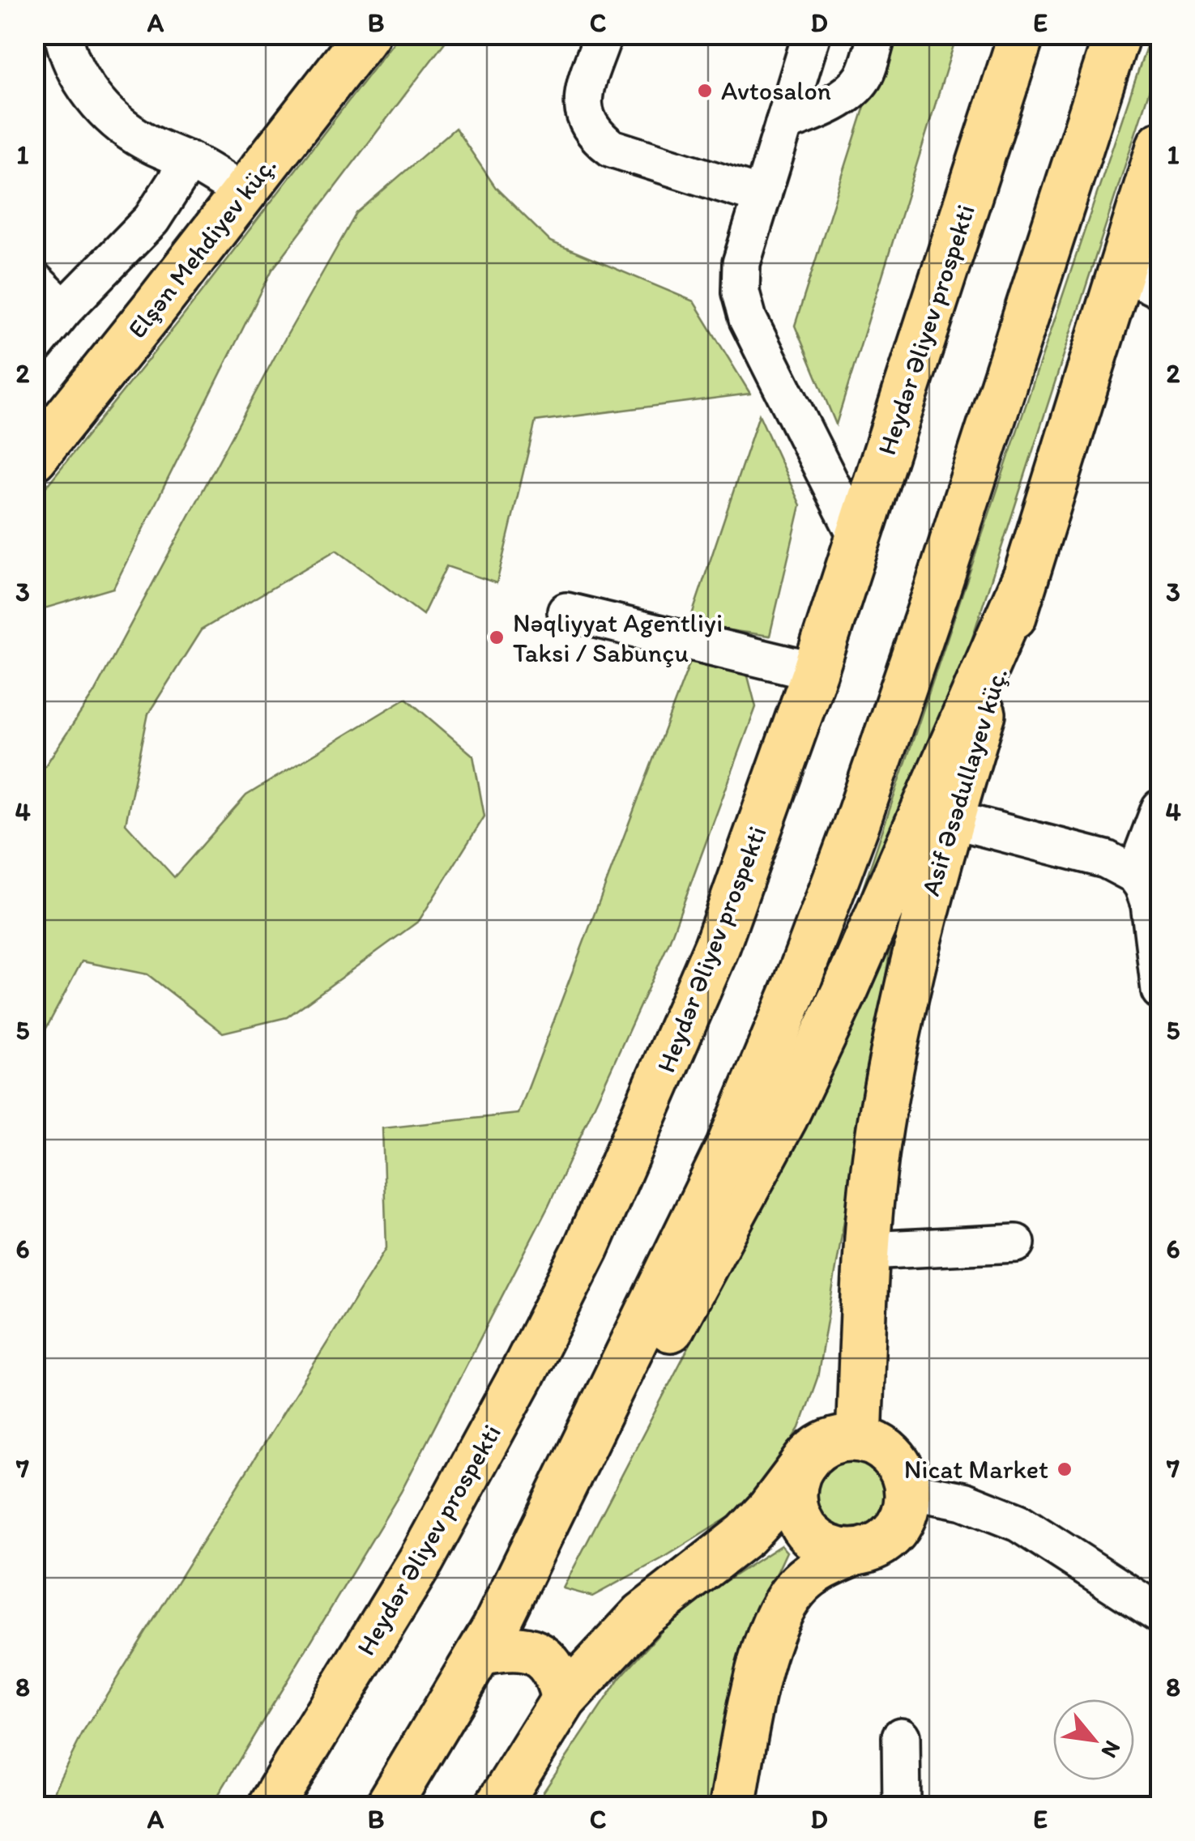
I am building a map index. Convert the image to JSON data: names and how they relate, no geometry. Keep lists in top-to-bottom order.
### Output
{
  "streets": {
    "main road": ["Elşən Mehdiyev küç.", "Heydər Əliyev prospekti", "Asif Əsədullayev küç."]
  },
  "places": ["Avtosalon", "Nəqliyyat Agentliyi Taksi / Sabunçu", "Nicat Market"],
  "north": "bottom right",
  "grid": {
    "columns": [
      "A",
      "B",
      "C",
      "D",
      "E"
    ],
    "rows": [
      "1",
      "2",
      "3",
      "4",
      "5",
      "6",
      "7",
      "8"
    ]
  }
}
